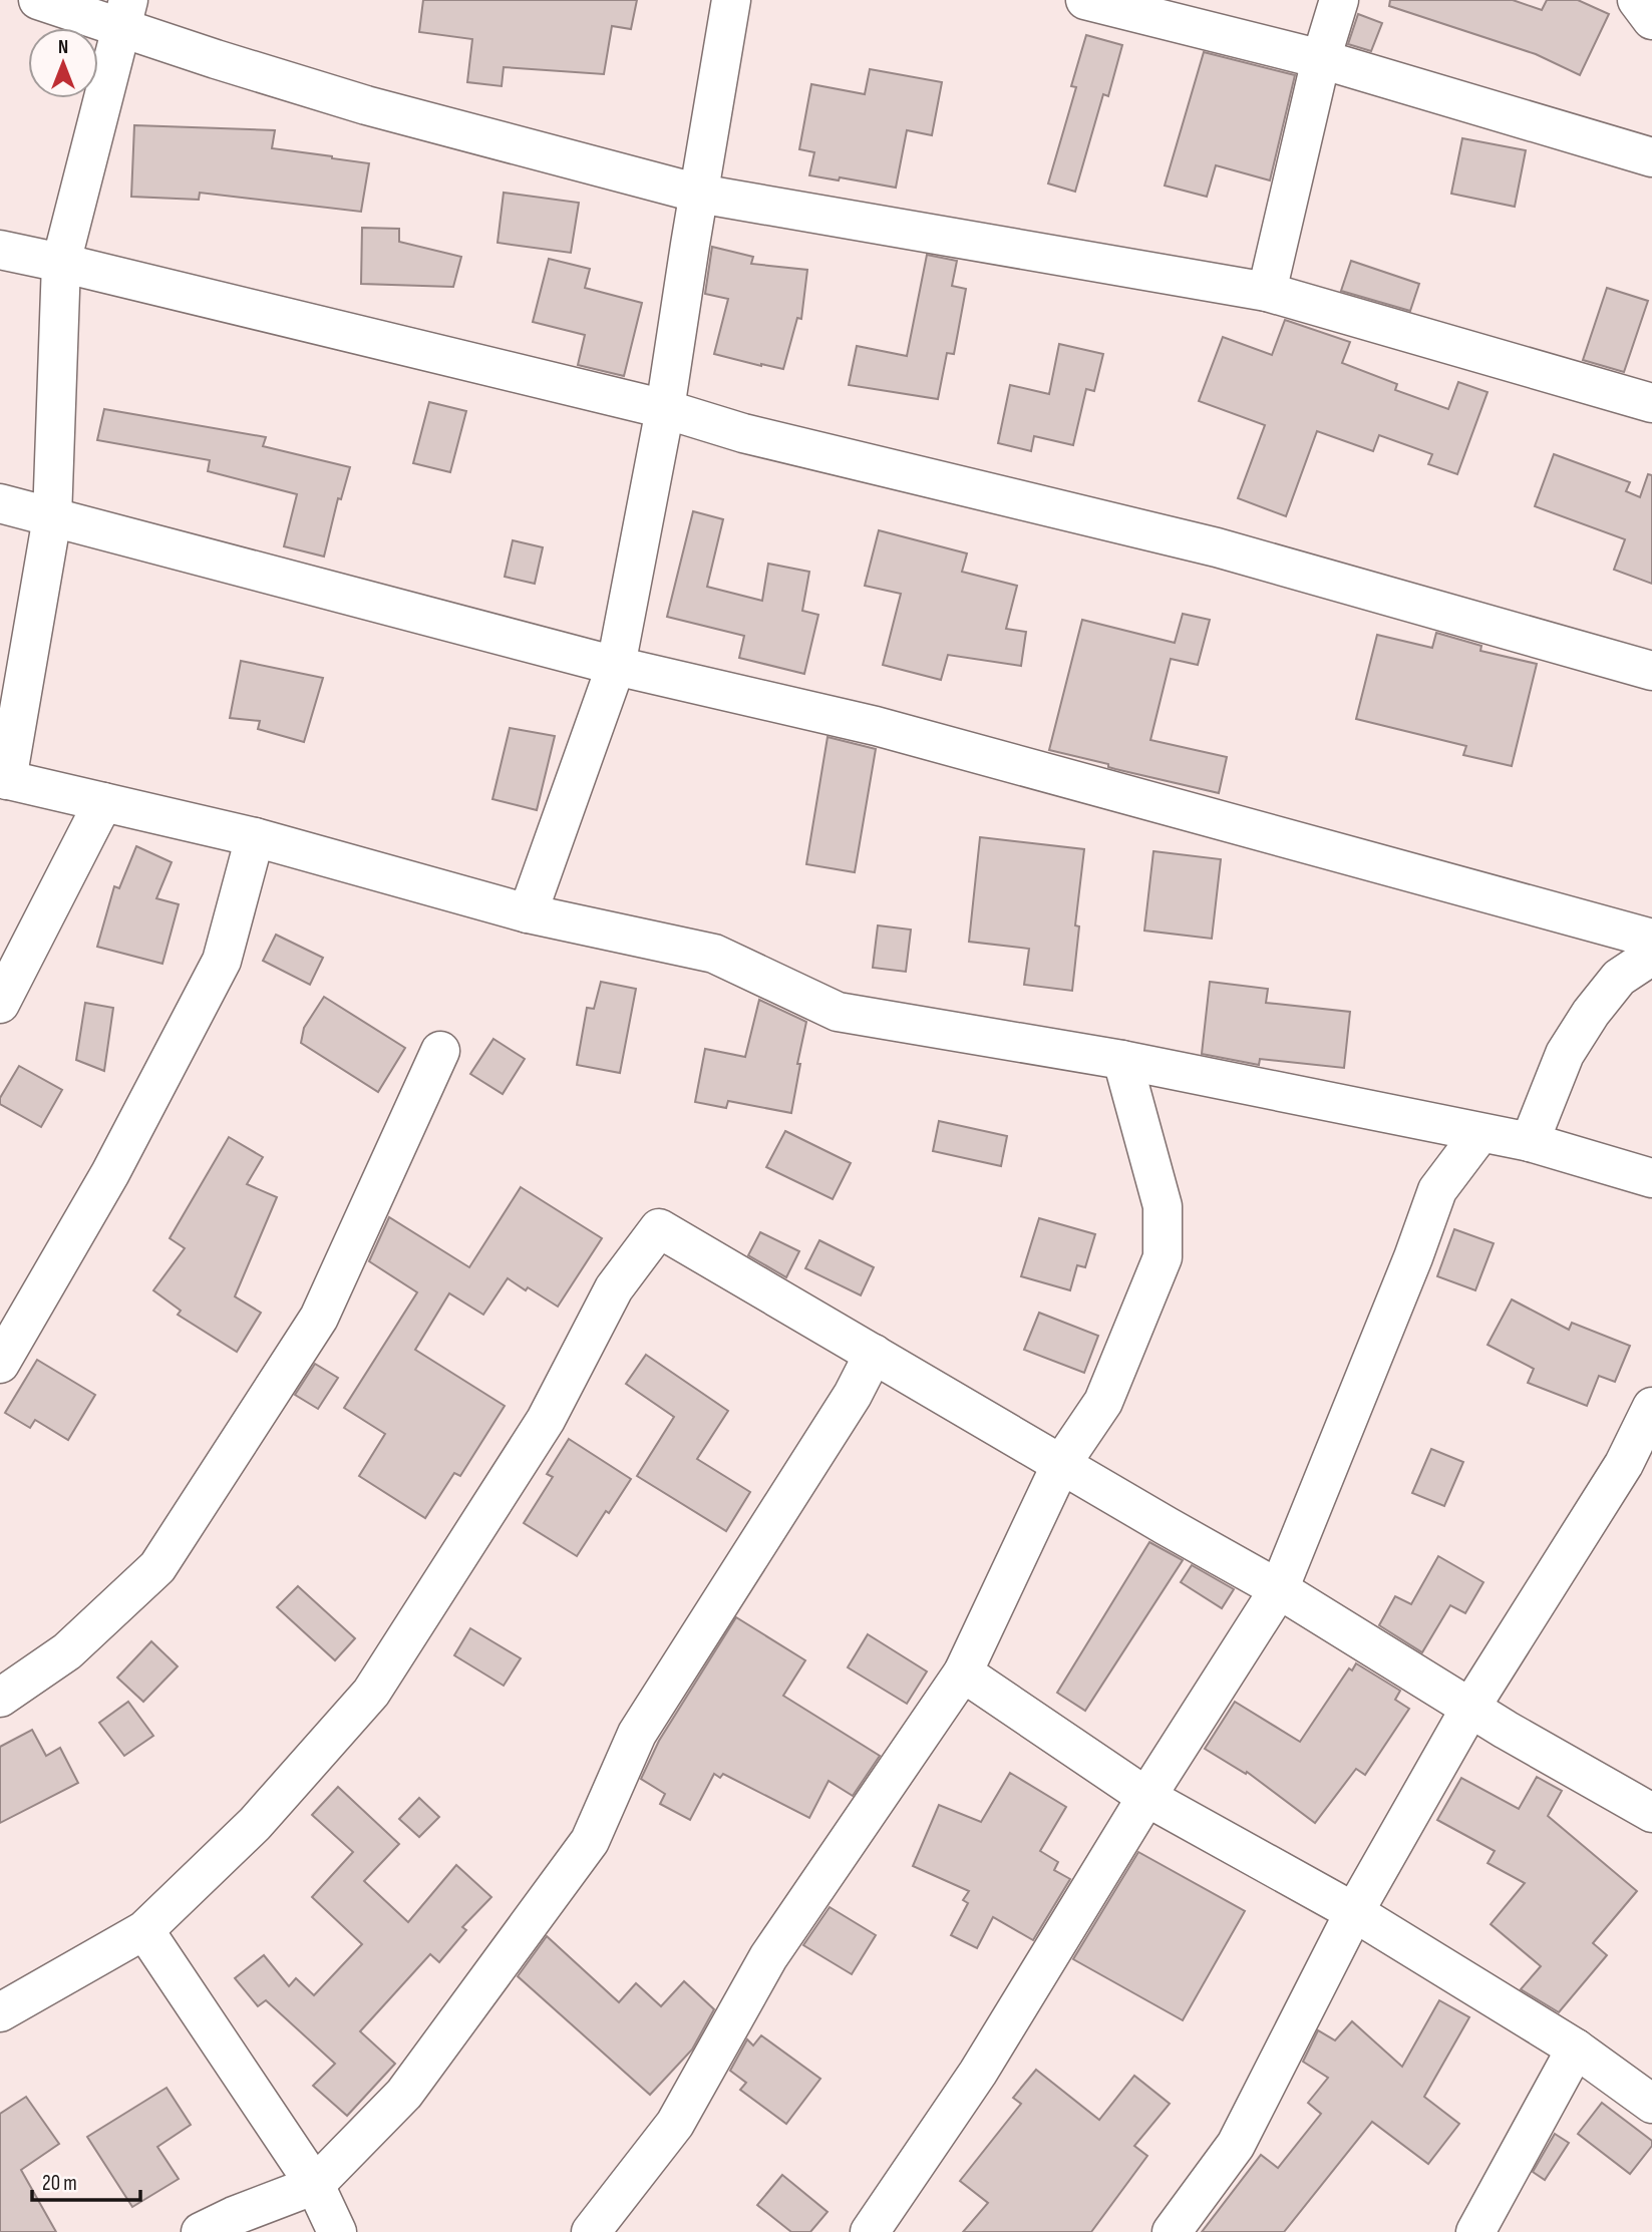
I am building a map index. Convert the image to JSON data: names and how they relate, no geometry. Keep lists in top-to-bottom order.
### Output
{
  "scale_bar": "20 m",
  "north": "top"
}
